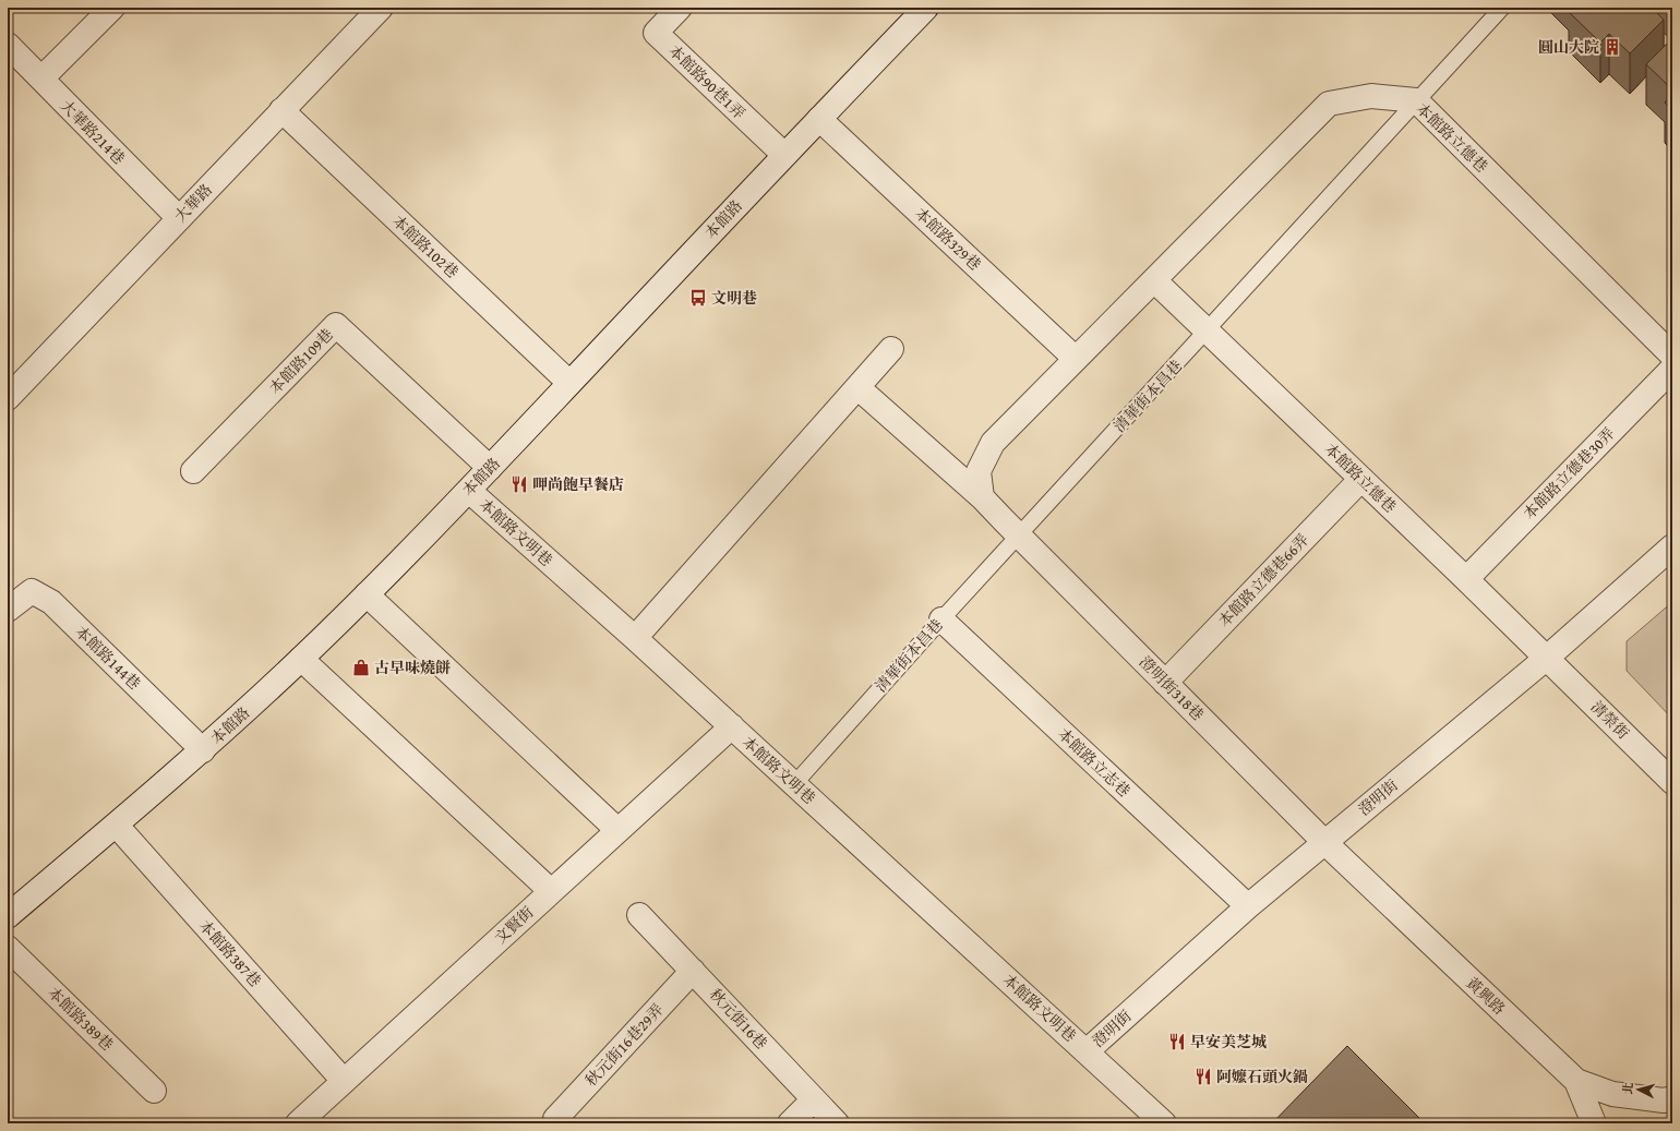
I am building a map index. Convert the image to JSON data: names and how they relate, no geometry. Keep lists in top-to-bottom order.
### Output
{
  "streets": {
    "street": [
      "本館路90巷1弄",
      "大華路214巷",
      "本館路立德巷",
      "大華路",
      "本館路",
      "本館路329巷",
      "本館路102巷",
      "本館路109巷",
      "本館路立德巷30弄",
      "本館路文明巷",
      "本館路立德巷66弄",
      "本館路144巷",
      "澄明街318巷",
      "清榮街",
      "本館路立志巷",
      "澄明街",
      "文賢街",
      "本館路387巷",
      "黃興路",
      "本館路389巷",
      "秋元街16巷",
      "秋元街16巷29弄"
    ],
    "lane": ["清華街本昌巷"]
  },
  "crossings": [
    ["本館路90巷1弄", "本館路"],
    ["大華路214巷", "大華路"],
    ["本館路立德巷", "本館路329巷"],
    ["本館路立德巷", "清華街本昌巷"],
    ["本館路立德巷", "本館路立德巷30弄"],
    ["本館路立德巷", "本館路立德巷66弄"],
    ["本館路立德巷", "清榮街"],
    ["本館路立德巷", "澄明街"],
    ["大華路", "本館路102巷"],
    ["本館路", "本館路329巷"],
    ["本館路", "本館路102巷"],
    ["本館路", "本館路109巷"],
    ["本館路", "本館路文明巷"],
    ["本館路", "本館路144巷"],
    ["本館路", "本館路387巷"],
    ["清華街本昌巷", "本館路文明巷"],
    ["清華街本昌巷", "澄明街318巷"],
    ["清華街本昌巷", "本館路立志巷"],
    ["本館路文明巷", "澄明街"],
    ["本館路文明巷", "文賢街"],
    ["本館路立德巷66弄", "澄明街318巷"],
    ["澄明街318巷", "澄明街"],
    ["澄明街318巷", "黃興路"],
    ["清榮街", "澄明街"],
    ["本館路立志巷", "澄明街"],
    ["澄明街", "黃興路"],
    ["文賢街", "本館路387巷"],
    ["秋元街16巷", "秋元街16巷29弄"]
  ],
  "places": {
    "building": ["圓山大院"],
    "bus stop": ["文明巷"],
    "restaurant": ["呷尚飽早餐店", "早安美芝城", "阿嬤石頭火鍋"],
    "shop": ["古早味燒餅"]
  },
  "north": "left"
}
